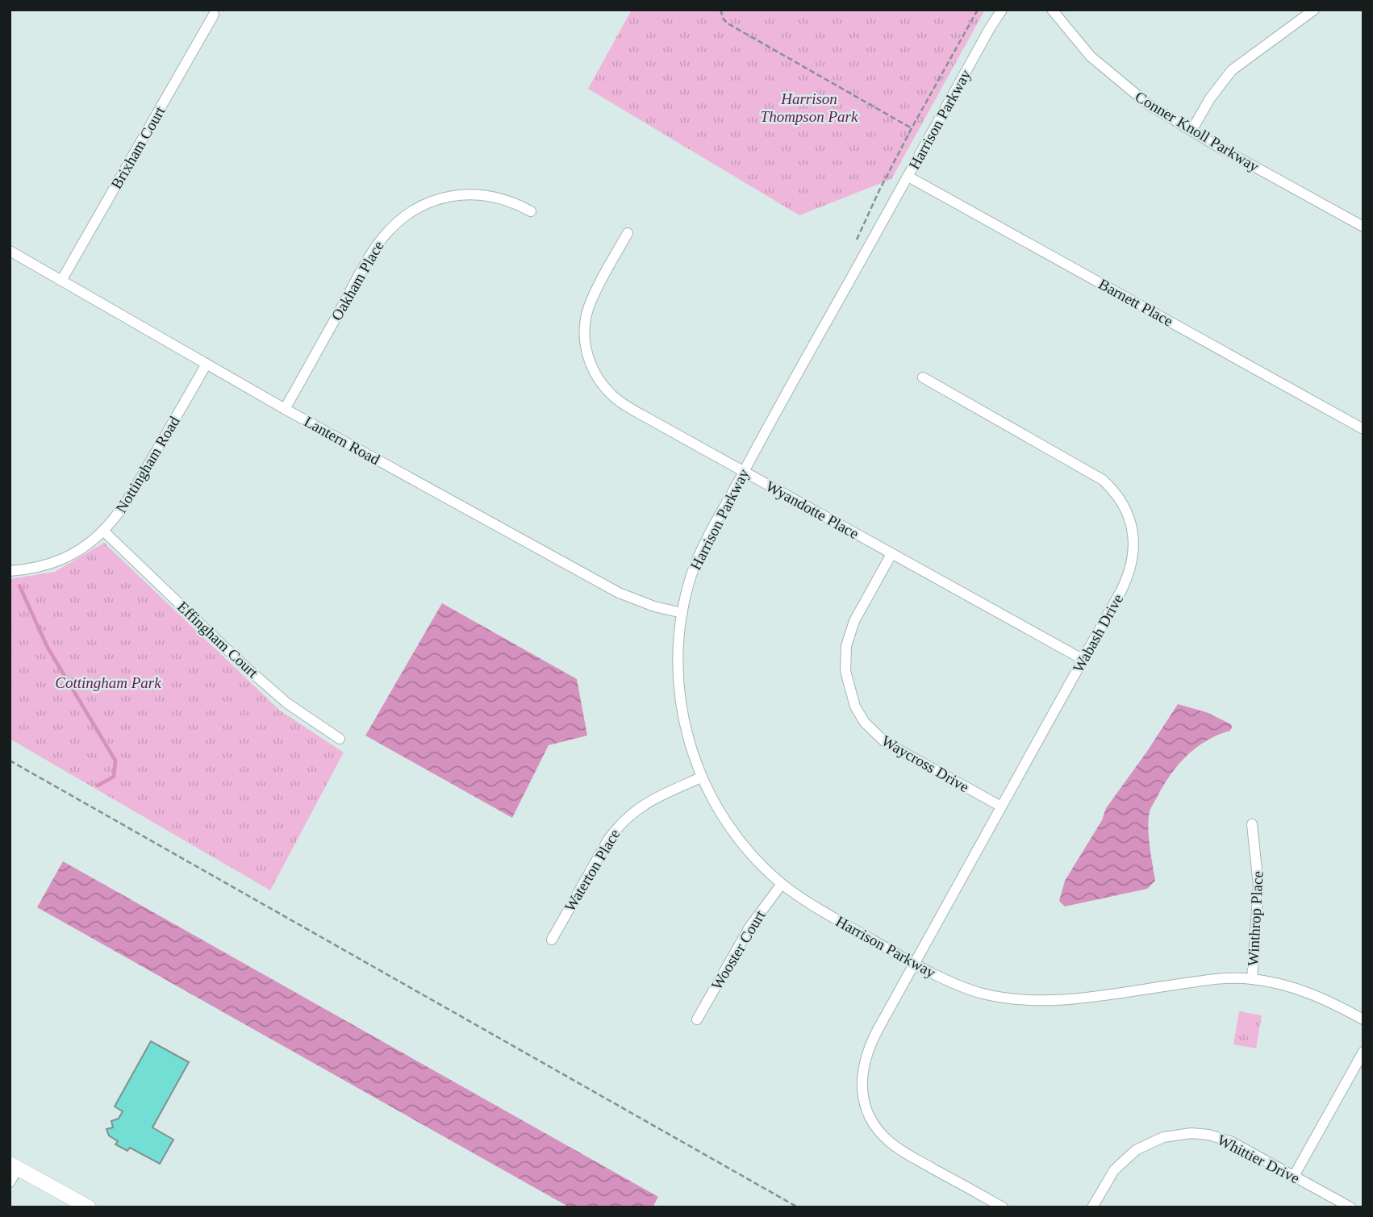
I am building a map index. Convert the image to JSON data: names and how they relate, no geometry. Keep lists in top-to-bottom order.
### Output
{
  "streets": {
    "street": [
      "Harrison Parkway",
      "Conner Knoll Parkway",
      "Brixham Court",
      "Oakham Place",
      "Barnett Place",
      "Lantern Road",
      "Nottingham Road",
      "Wyandotte Place",
      "Wabash Drive",
      "Effingham Court",
      "Waycross Drive",
      "Waterton Place",
      "Winthrop Place",
      "Wooster Court",
      "Whittier Drive"
    ]
  },
  "crossings": [
    ["Harrison Parkway", "Barnett Place"],
    ["Harrison Parkway", "Lantern Road"],
    ["Harrison Parkway", "Wyandotte Place"],
    ["Harrison Parkway", "Wabash Drive"],
    ["Harrison Parkway", "Waterton Place"],
    ["Harrison Parkway", "Winthrop Place"],
    ["Harrison Parkway", "Wooster Court"],
    ["Brixham Court", "Lantern Road"],
    ["Oakham Place", "Lantern Road"],
    ["Lantern Road", "Nottingham Road"],
    ["Nottingham Road", "Effingham Court"],
    ["Wyandotte Place", "Wabash Drive"],
    ["Wyandotte Place", "Waycross Drive"],
    ["Wabash Drive", "Waycross Drive"]
  ],
  "parks": ["Harrison Thompson Park", "Cottingham Park"]
}
